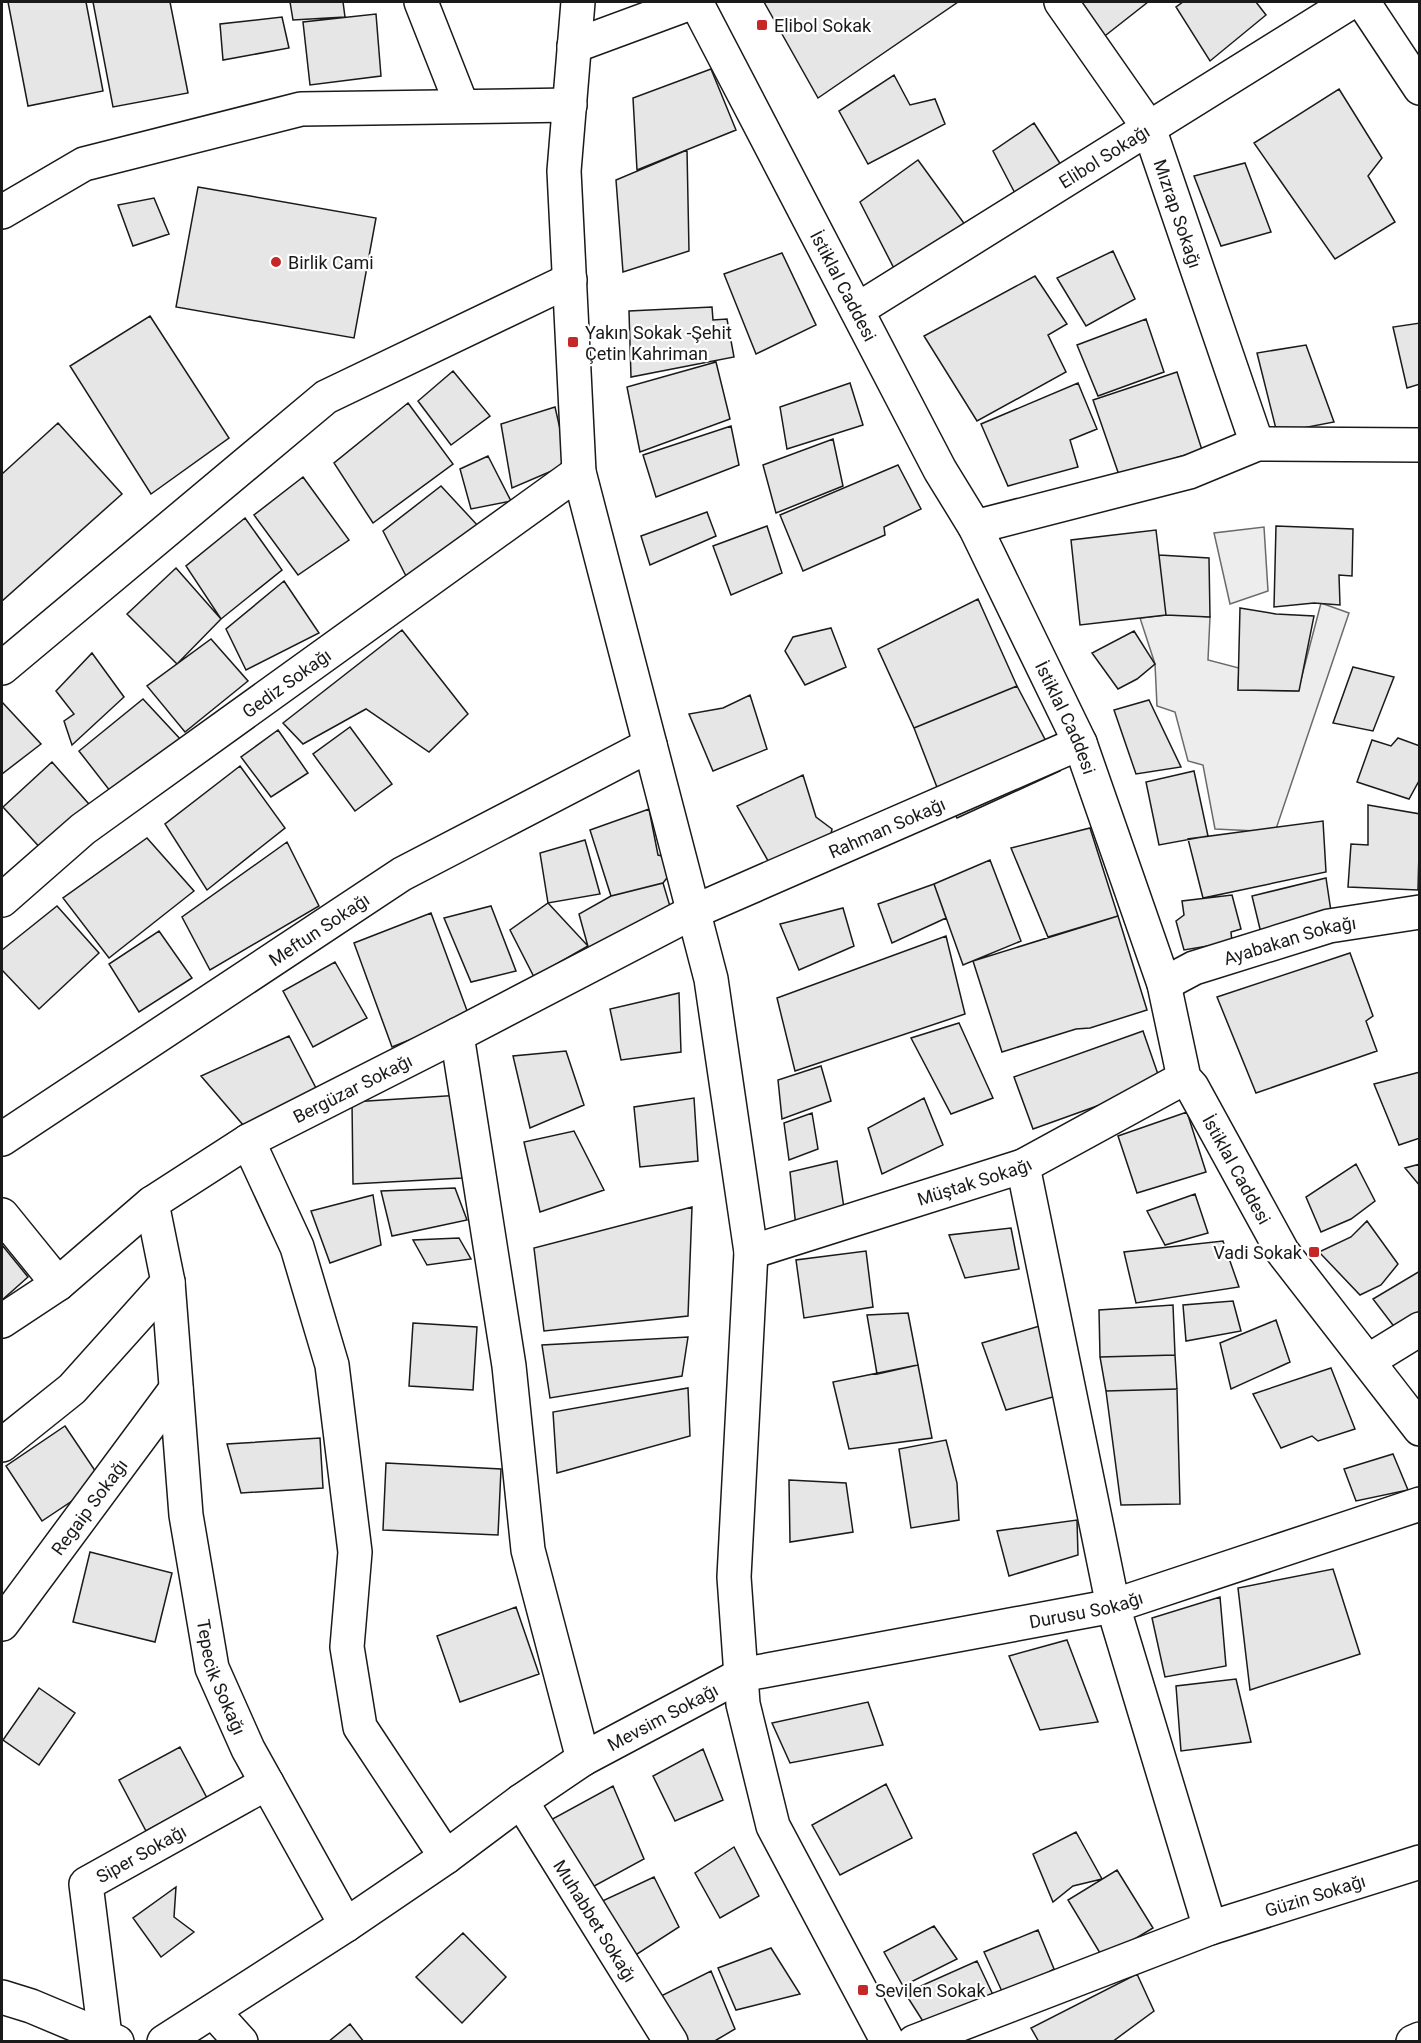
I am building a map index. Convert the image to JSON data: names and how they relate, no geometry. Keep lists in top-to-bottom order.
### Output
{
  "streets": {
    "street": [
      "Elibol Sokağı",
      "Mızrap Sokağı",
      "İstiklal Caddesi",
      "Gediz Sokağı",
      "Rahman Sokağı",
      "Meftun Sokağı",
      "Ayabakan Sokağı",
      "Bergüzar Sokağı",
      "Müştak Sokağı",
      "Regaip Sokağı",
      "Durusu Sokağı",
      "Tepecik Sokağı",
      "Mevsim Sokağı",
      "Siper Sokağı",
      "Güzin Sokağı",
      "Muhabbet Sokağı"
    ]
  },
  "crossings": [
    ["Elibol Sokağı", "Mızrap Sokağı"],
    ["Elibol Sokağı", "İstiklal Caddesi"],
    ["İstiklal Caddesi", "Rahman Sokağı"],
    ["İstiklal Caddesi", "Ayabakan Sokağı"],
    ["İstiklal Caddesi", "Müştak Sokağı"],
    ["Rahman Sokağı", "Bergüzar Sokağı"],
    ["Bergüzar Sokağı", "Tepecik Sokağı"],
    ["Regaip Sokağı", "Tepecik Sokağı"],
    ["Durusu Sokağı", "Mevsim Sokağı"],
    ["Tepecik Sokağı", "Siper Sokağı"],
    ["Mevsim Sokağı", "Muhabbet Sokağı"]
  ],
  "places": {
    "transit": [
      "Elibol Sokak",
      "Yakın Sokak -Şehit Çetin Kahriman",
      "Vadi Sokak",
      "Sevilen Sokak"
    ],
    "other": ["Birlik Cami"]
  }
}
